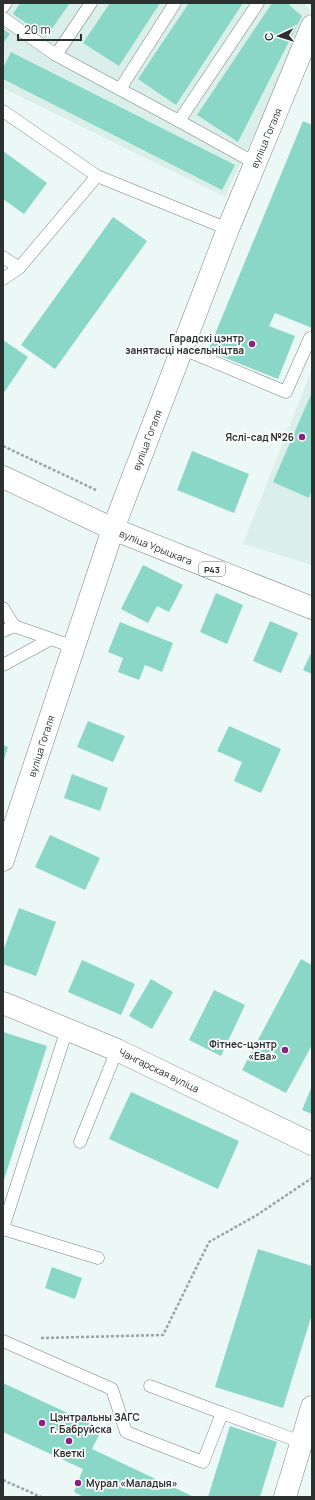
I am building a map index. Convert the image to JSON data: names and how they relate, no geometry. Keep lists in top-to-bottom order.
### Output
{
  "streets": {
    "street": [
      "вуліца Гогаля",
      "вуліца Урыцкага",
      "Р43",
      "Чангарская вуліца"
    ]
  },
  "crossings": [
    ["вуліца Гогаля", "вуліца Урыцкага"]
  ],
  "places": [
    "Гарадскі цэнтр занятасці насельніцтва",
    "Яслі-сад №26",
    "Фітнес-цэнтр «Ева»",
    "Цэнтральны ЗАГС г. Бабруйска",
    "Кветкі",
    "Мурал «Маладыя»"
  ],
  "scale_bar": "20 m",
  "north": "left"
}
